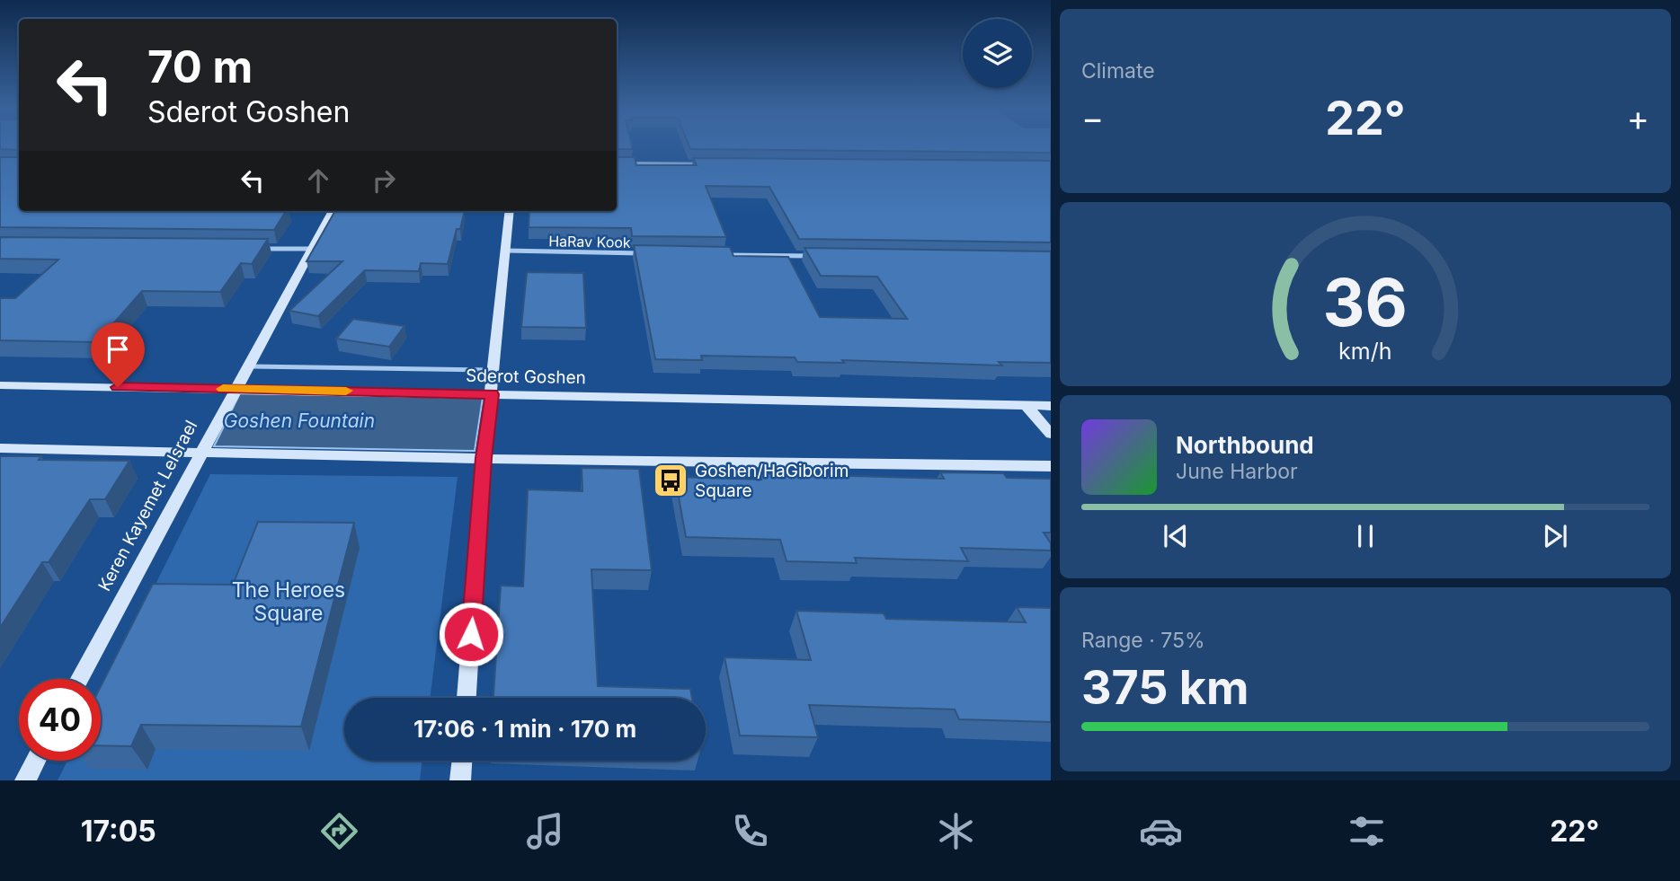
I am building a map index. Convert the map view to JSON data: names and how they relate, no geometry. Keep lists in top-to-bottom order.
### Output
{
  "streets": {
    "street": ["HaRav Kook", "Sderot Goshen", "Keren Kayemet LeIsrael"]
  },
  "crossings": [
    ["Sderot Goshen", "Keren Kayemet LeIsrael"]
  ],
  "water": ["Goshen Fountain"],
  "parks": ["The Heroes Square"],
  "places": {
    "bus stop": ["Goshen/HaGiborim Square"]
  },
  "page": {
    "tile": [
      "Climate",
      ["Range · 75%", "375 km"]
    ],
    "turn": ["70 m", "Sderot Goshen"],
    "heat": ["−", "22°", "+"],
    "song": ["Northbound", "June Harbor"],
    "limit": "40",
    "trip": "17:06 · 1 min · 170 m",
    "tabs": ["17:05", "22°"],
    "gauge": ["36", "km/h"]
  }
}
